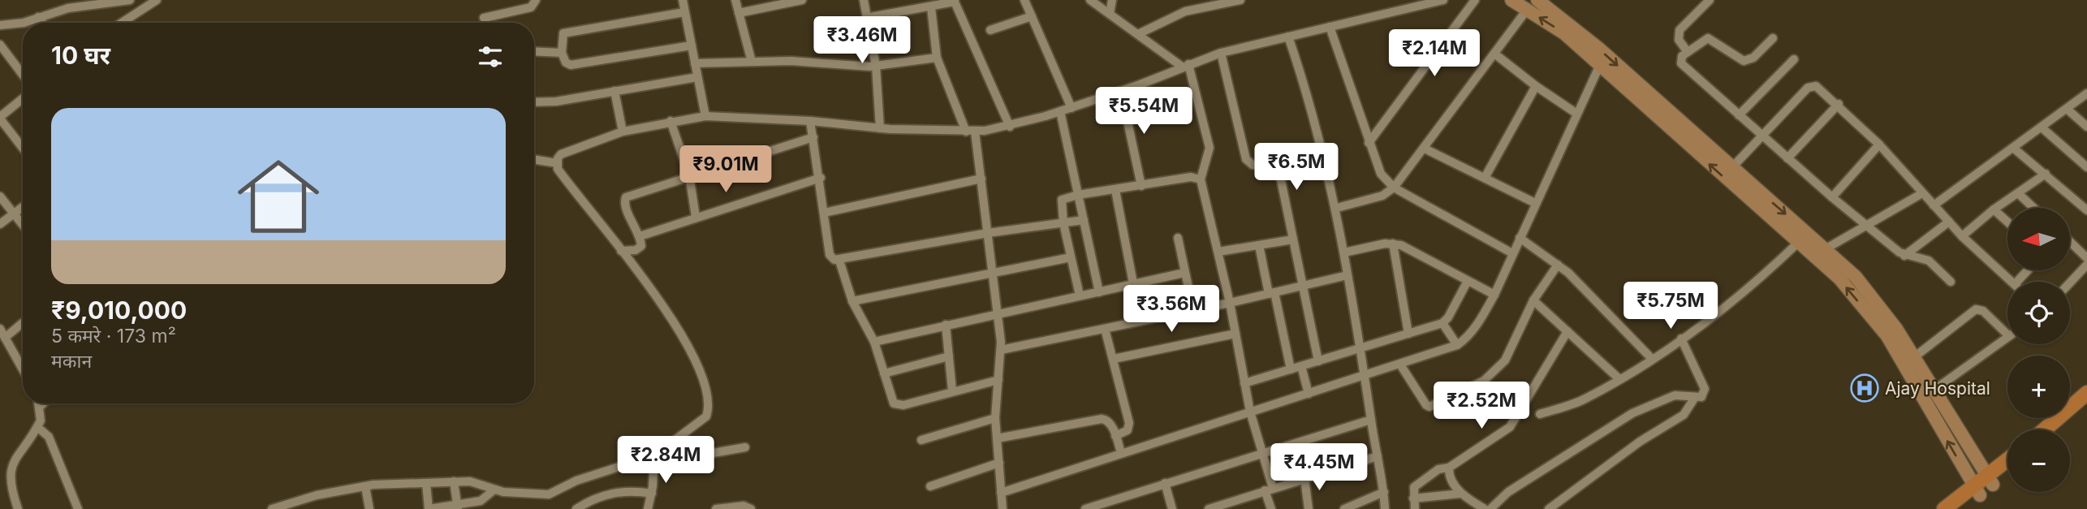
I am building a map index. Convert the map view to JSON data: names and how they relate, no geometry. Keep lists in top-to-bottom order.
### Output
{
  "places": {
    "hospital": ["Ajay Hospital"]
  },
  "north": "left",
  "page": {
    "price": [
      "₹3.46M",
      "₹2.14M",
      "₹5.54M",
      "₹6.5M",
      "₹9.01M",
      "₹5.75M",
      "₹3.56M",
      "₹2.52M",
      "₹2.84M",
      "₹4.45M"
    ],
    "heading": "10 घर",
    "list": [
      {
        "name": "₹9,010,000",
        "note": "5 कमरे · 173 m² · मकान"
      }
    ],
    "map_buttons": ["+", "−"]
  }
}
